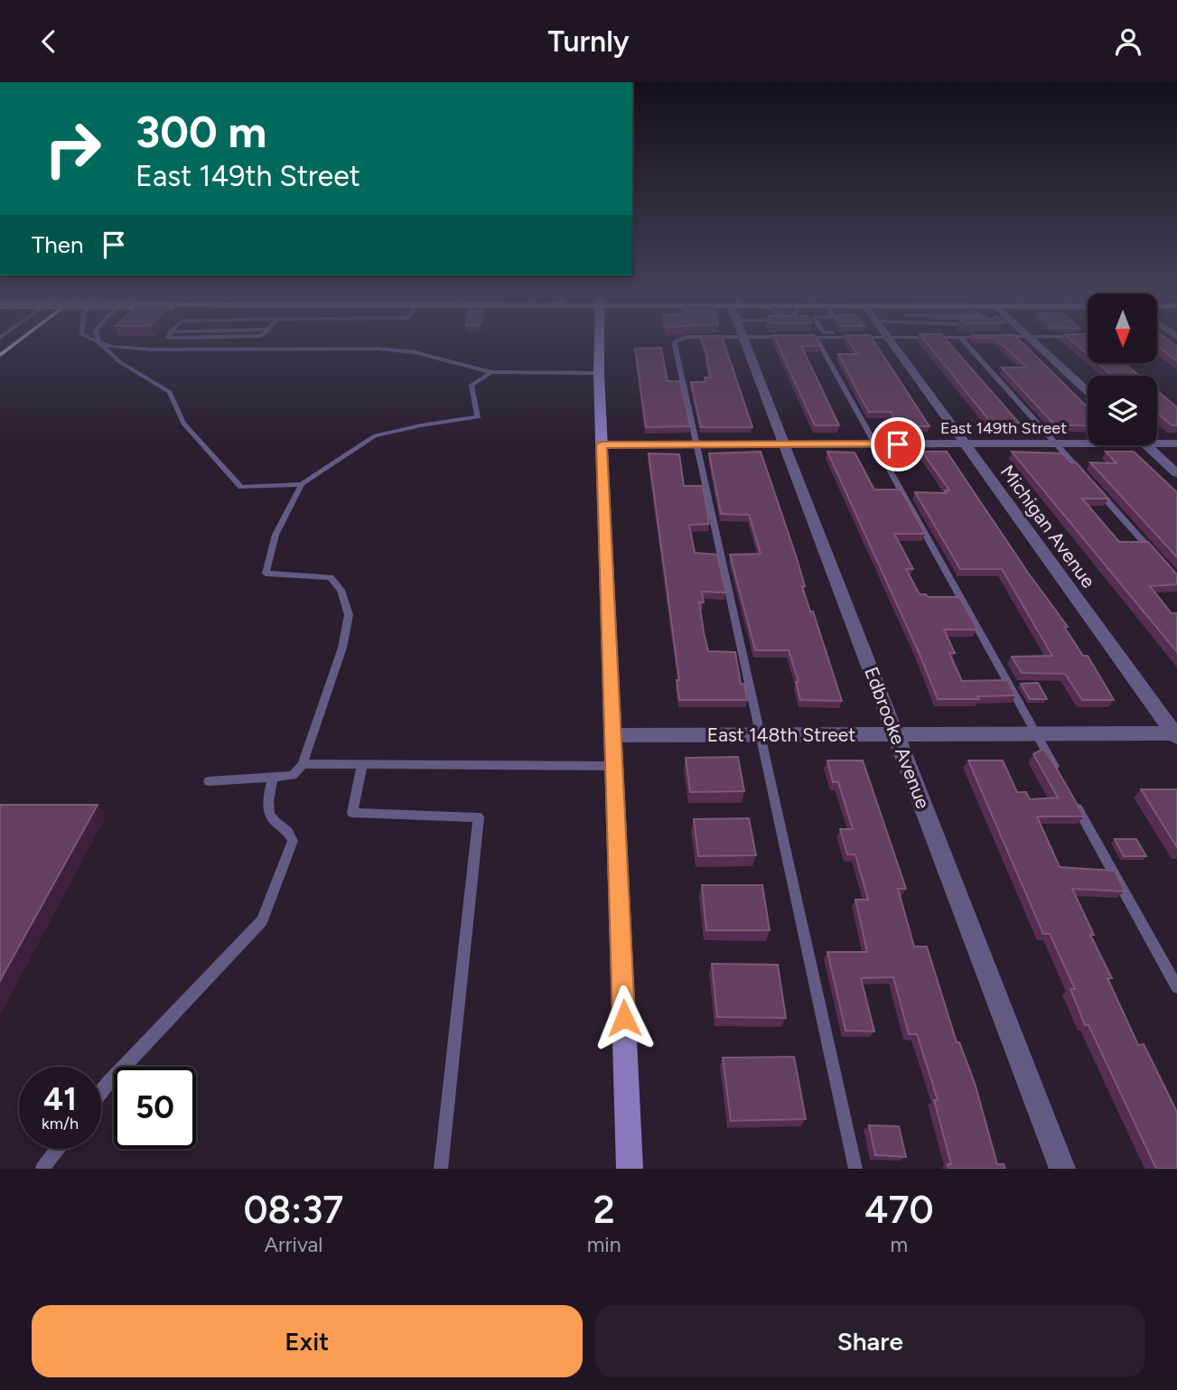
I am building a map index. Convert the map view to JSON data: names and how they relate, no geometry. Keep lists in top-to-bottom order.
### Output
{
  "streets": {
    "street": [
      "East 149th Street",
      "Michigan Avenue",
      "East 148th Street",
      "Edbrooke Avenue"
    ]
  },
  "crossings": [
    ["East 149th Street", "Michigan Avenue"],
    ["East 149th Street", "Edbrooke Avenue"],
    ["Michigan Avenue", "East 148th Street"],
    ["East 148th Street", "Edbrooke Avenue"]
  ],
  "north": "bottom",
  "page": {
    "header": "Turnly",
    "turn": ["300 m", "East 149th Street"],
    "then": "Then",
    "speed": "41 km/h",
    "limit": "50",
    "eta": [
      "08:37",
      "Arrival",
      "2",
      "min",
      "470",
      "m"
    ],
    "buttons": ["Exit", "Share"]
  }
}
